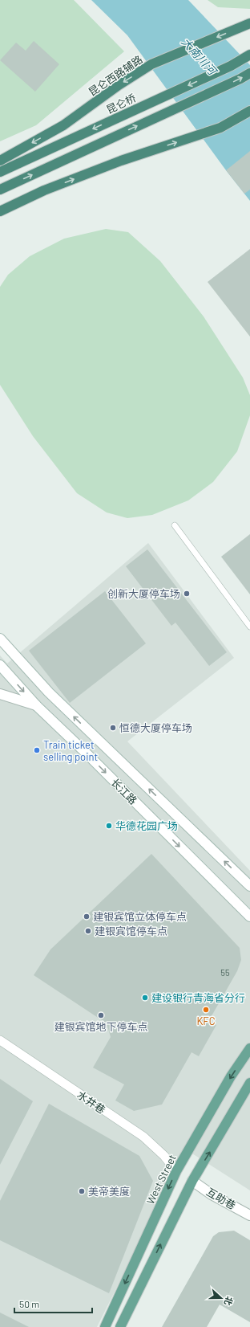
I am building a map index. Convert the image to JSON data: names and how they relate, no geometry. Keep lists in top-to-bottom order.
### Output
{
  "streets": {
    "highway": ["昆仑西路辅路", "昆仑桥"],
    "main road": ["长江路", "West Street", "互助巷"],
    "street": ["水井巷"]
  },
  "crossings": [
    ["水井巷", "West Street"]
  ],
  "water": ["大南川河"],
  "places": [
    "创新大厦停车场",
    "恒德大厦停车场",
    "Train ticket selling point",
    "华德花园广场",
    "建银宾馆立体停车点",
    "建银宾馆停车点",
    "建设银行青海省分行",
    "KFC",
    "建银宾馆地下停车点",
    "美帝美度"
  ],
  "house_numbers": ["55"],
  "scale_bar": "50 m",
  "north": "right"
}
